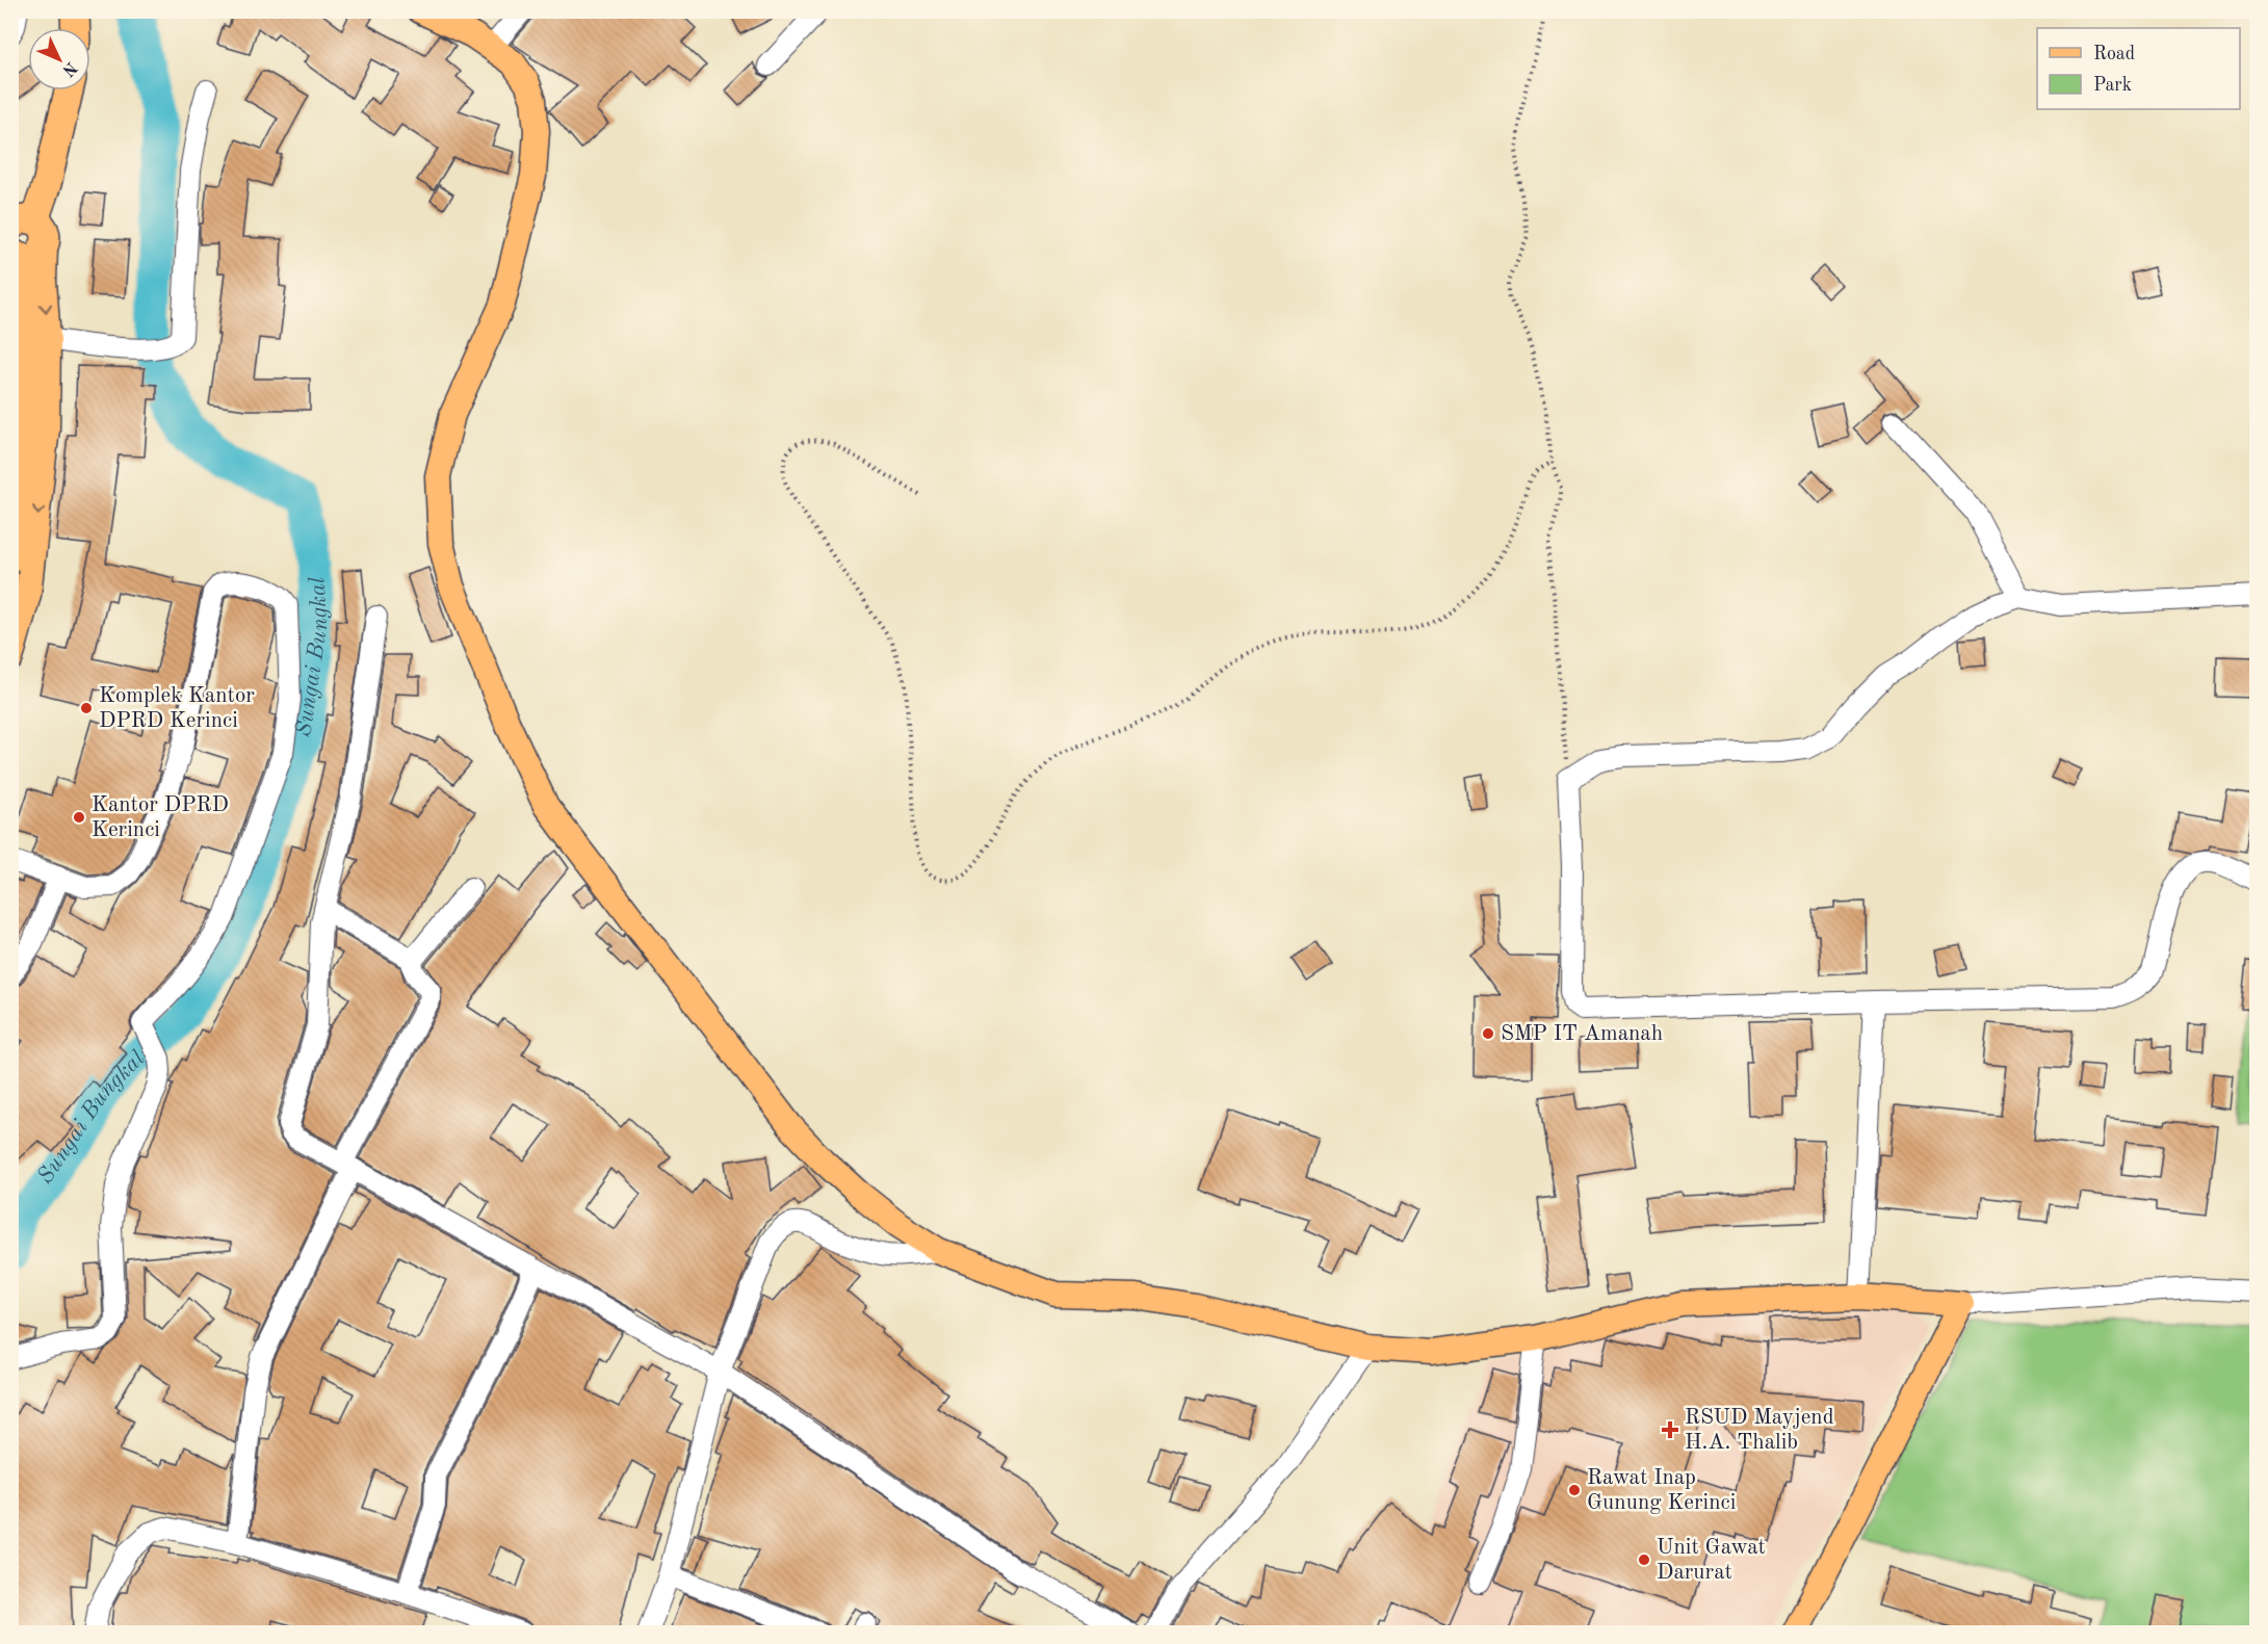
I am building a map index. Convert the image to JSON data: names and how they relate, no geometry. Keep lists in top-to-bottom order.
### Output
{
  "water": ["Sungai Bungkal"],
  "places": {
    "other": [
      "Komplek Kantor DPRD Kerinci",
      "Kantor DPRD Kerinci",
      "SMP IT Amanah",
      "Rawat Inap Gunung Kerinci",
      "Unit Gawat Darurat"
    ],
    "health": ["RSUD Mayjend H.A. Thalib"]
  },
  "legend": ["Road", "Park"],
  "north": "bottom right"
}
